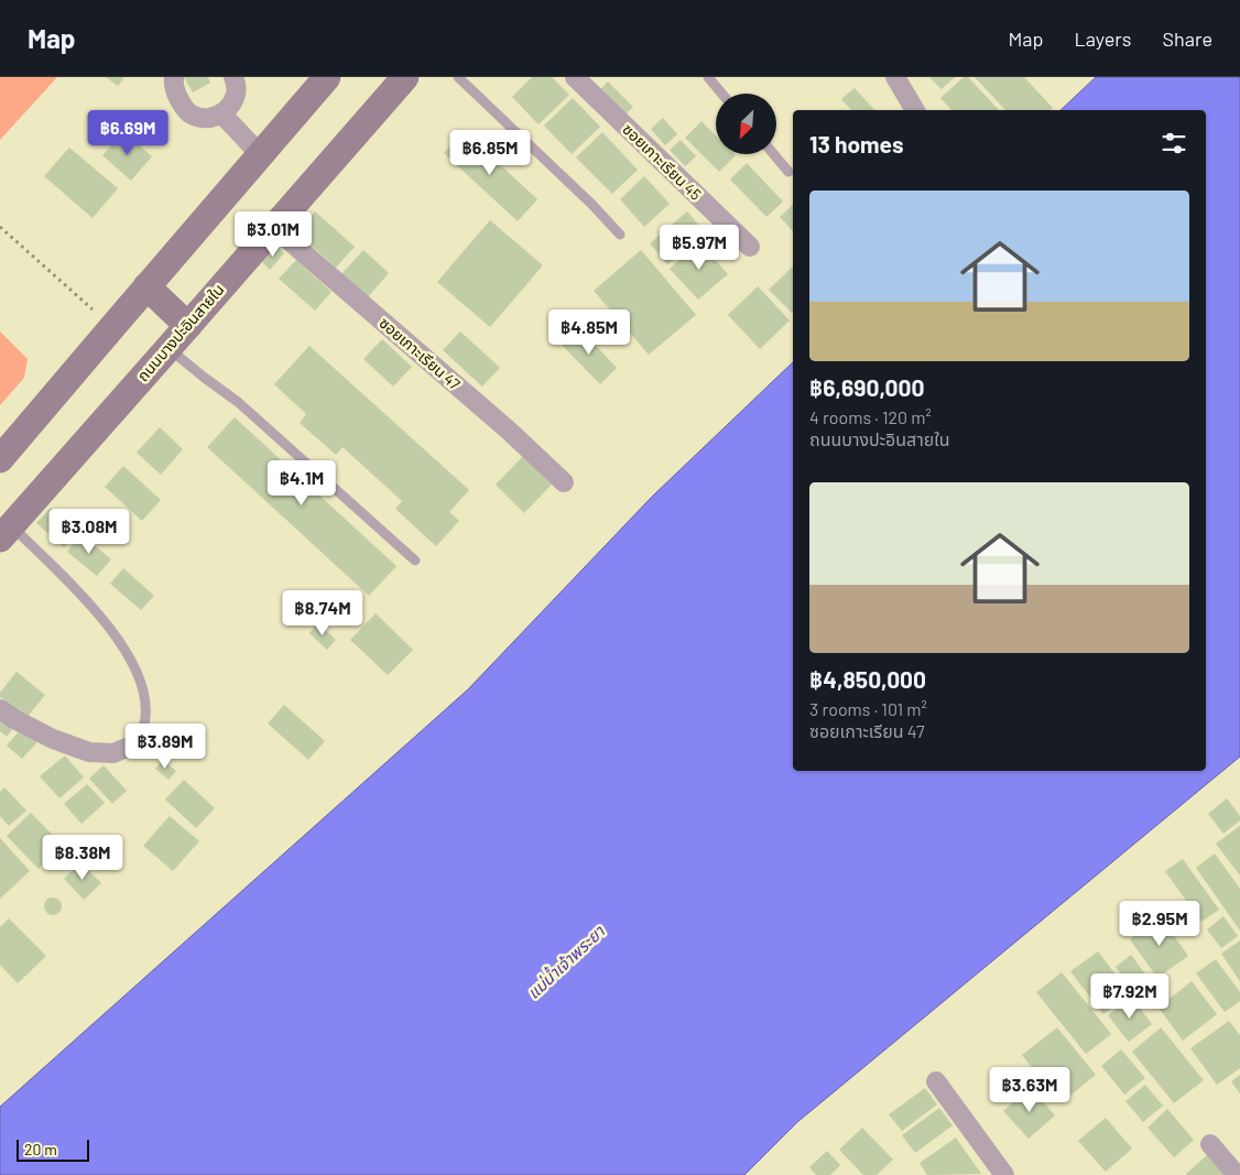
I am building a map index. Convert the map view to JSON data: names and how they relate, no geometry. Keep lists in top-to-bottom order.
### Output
{
  "streets": {
    "main road": ["ถนนบางปะอินสายใน"],
    "street": ["ซอยเกาะเรียน 45", "ซอยเกาะเรียน 47"]
  },
  "crossings": [
    ["ถนนบางปะอินสายใน", "ซอยเกาะเรียน 47"]
  ],
  "water": ["แม่น้ำเจ้าพระยา"],
  "scale_bar": "20 m",
  "north": "bottom left",
  "page": {
    "header": "Map",
    "nav": ["Map", "Layers", "Share"],
    "price": [
      "฿6.69M",
      "฿6.85M",
      "฿3.01M",
      "฿5.97M",
      "฿4.85M",
      "฿4.1M",
      "฿3.08M",
      "฿8.74M",
      "฿3.89M",
      "฿8.38M",
      "฿2.95M",
      "฿7.92M",
      "฿3.63M"
    ],
    "heading": "13 homes",
    "list": [
      {
        "name": "฿6,690,000",
        "note": "4 rooms · 120 m² · ถนนบางปะอินสายใน"
      },
      {
        "name": "฿4,850,000",
        "note": "3 rooms · 101 m² · ซอยเกาะเรียน 47"
      }
    ],
    "scale": "20 m"
  }
}
